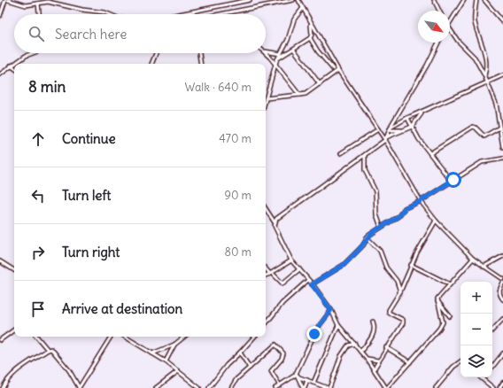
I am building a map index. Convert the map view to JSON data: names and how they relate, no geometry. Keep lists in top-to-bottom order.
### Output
{
  "north": "bottom right",
  "page": {
    "search": "Search here",
    "heading": ["8 min", "Walk · 640 m"],
    "list": [
      ["Continue", "470 m"],
      ["Turn left", "90 m"],
      ["Turn right", "80 m"],
      "Arrive at destination"
    ],
    "map_buttons": ["+", "−"]
  }
}
